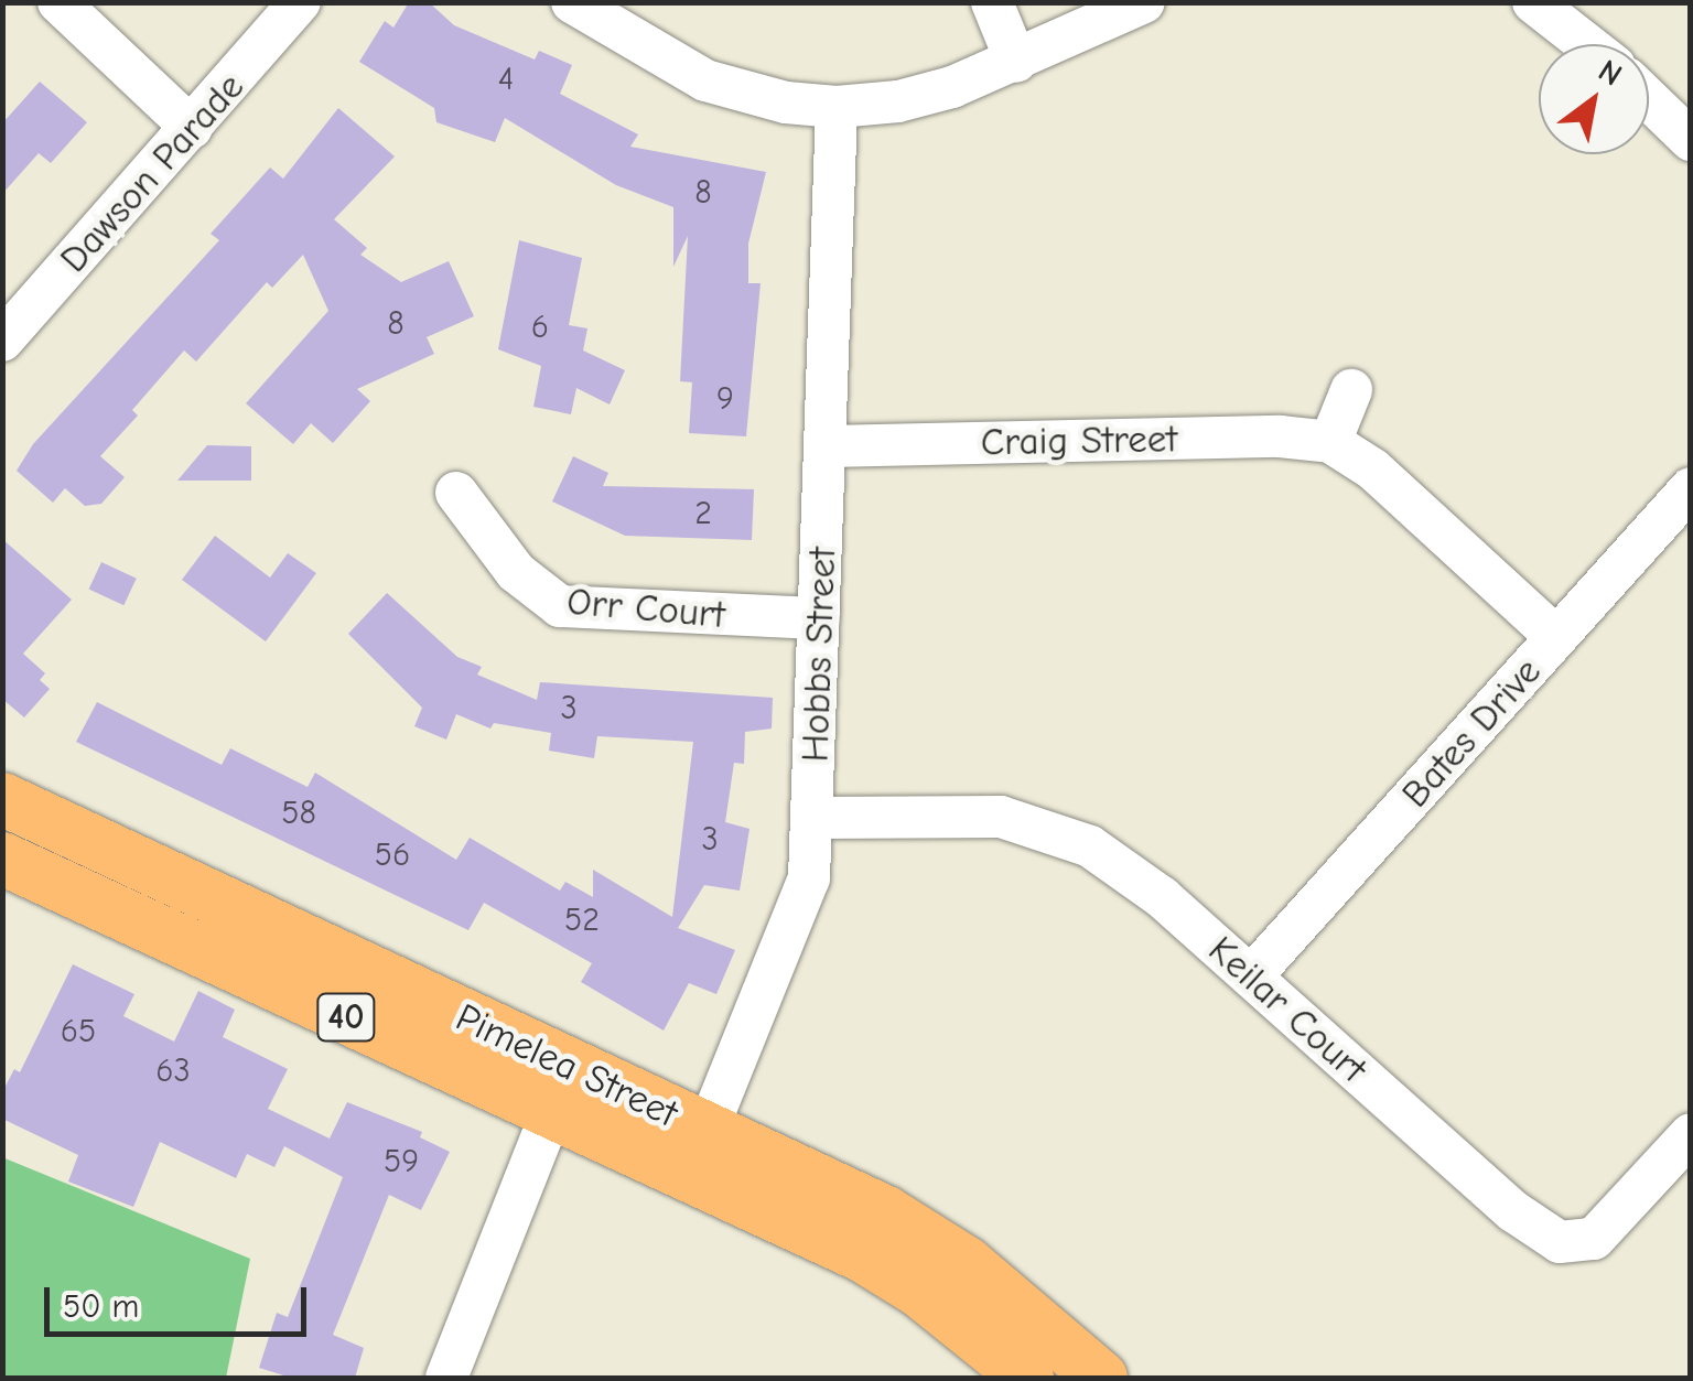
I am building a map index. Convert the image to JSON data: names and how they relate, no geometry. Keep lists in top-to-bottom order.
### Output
{
  "streets": {
    "main road": ["40", "Pimelea Street"],
    "street": [
      "Dawson Parade",
      "Craig Street",
      "Orr Court",
      "Hobbs Street",
      "Bates Drive",
      "Keilar Court"
    ]
  },
  "crossings": [
    ["Craig Street", "Hobbs Street"],
    ["Craig Street", "Bates Drive"],
    ["Orr Court", "Hobbs Street"],
    ["Hobbs Street", "Keilar Court"],
    ["Hobbs Street", "Pimelea Street"],
    ["Bates Drive", "Keilar Court"]
  ],
  "house_numbers": [
    "4",
    "8",
    "8",
    "6",
    "9",
    "2",
    "3",
    "58",
    "3",
    "56",
    "52",
    "65",
    "63",
    "59"
  ],
  "scale_bar": "50 m",
  "north": "top right"
}
